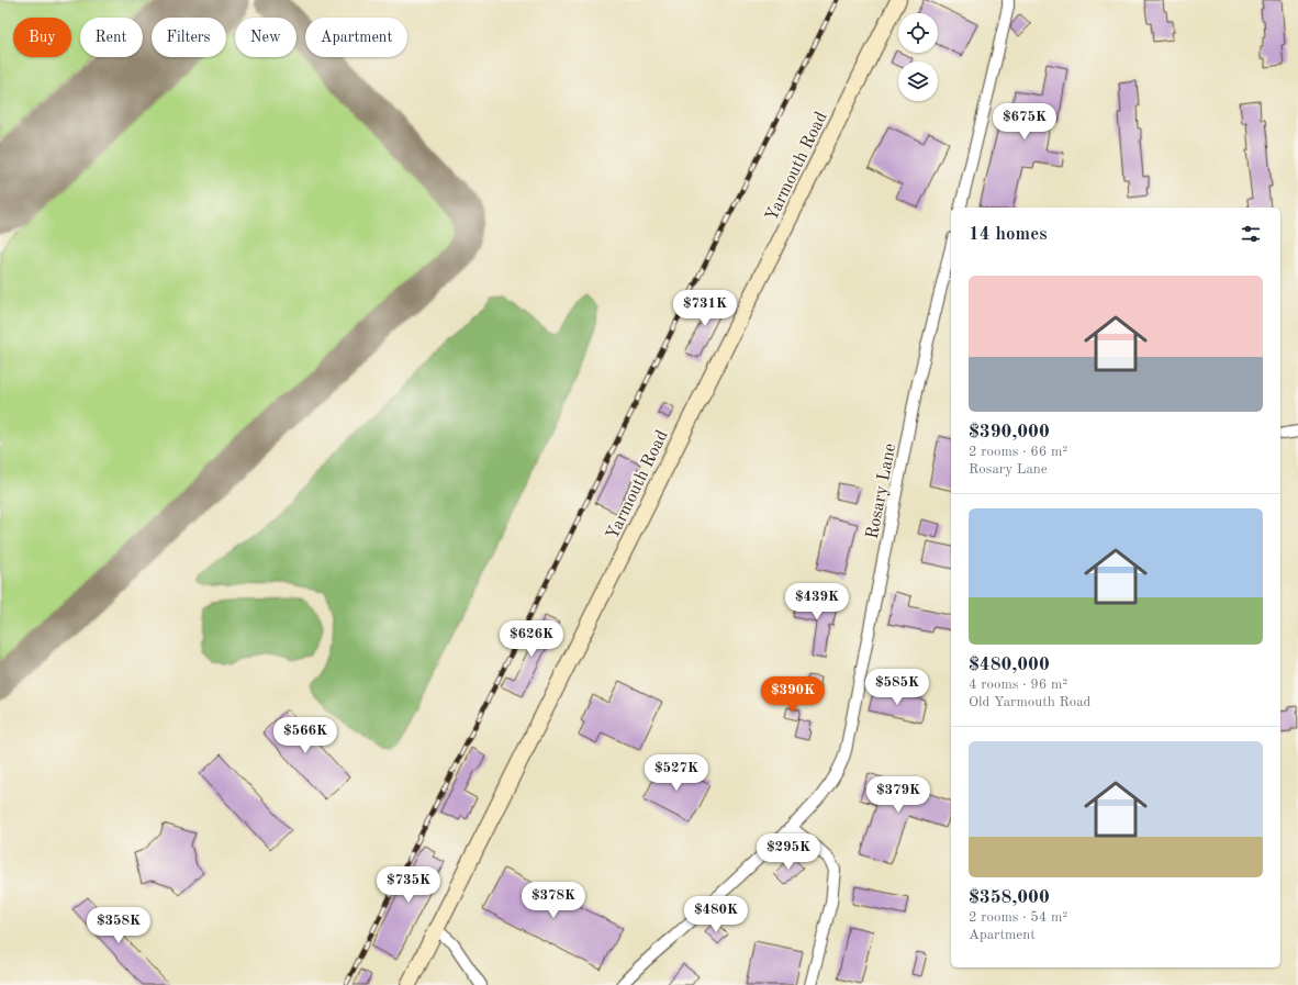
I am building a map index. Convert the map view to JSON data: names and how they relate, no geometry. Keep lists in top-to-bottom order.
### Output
{
  "streets": {
    "main road": ["Yarmouth Road"],
    "street": ["Rosary Lane"]
  },
  "page": {
    "chip": [
      "Buy",
      "Rent",
      "Filters",
      "New",
      "Apartment"
    ],
    "price": [
      "$675K",
      "$731K",
      "$439K",
      "$626K",
      "$585K",
      "$390K",
      "$566K",
      "$527K",
      "$379K",
      "$295K",
      "$735K",
      "$378K",
      "$480K",
      "$358K"
    ],
    "heading": "14 homes",
    "list": [
      {
        "name": "$390,000",
        "note": "2 rooms · 66 m² · Rosary Lane"
      },
      {
        "name": "$480,000",
        "note": "4 rooms · 96 m² · Old Yarmouth Road"
      },
      {
        "name": "$358,000",
        "note": "2 rooms · 54 m² · Apartment"
      }
    ]
  }
}
